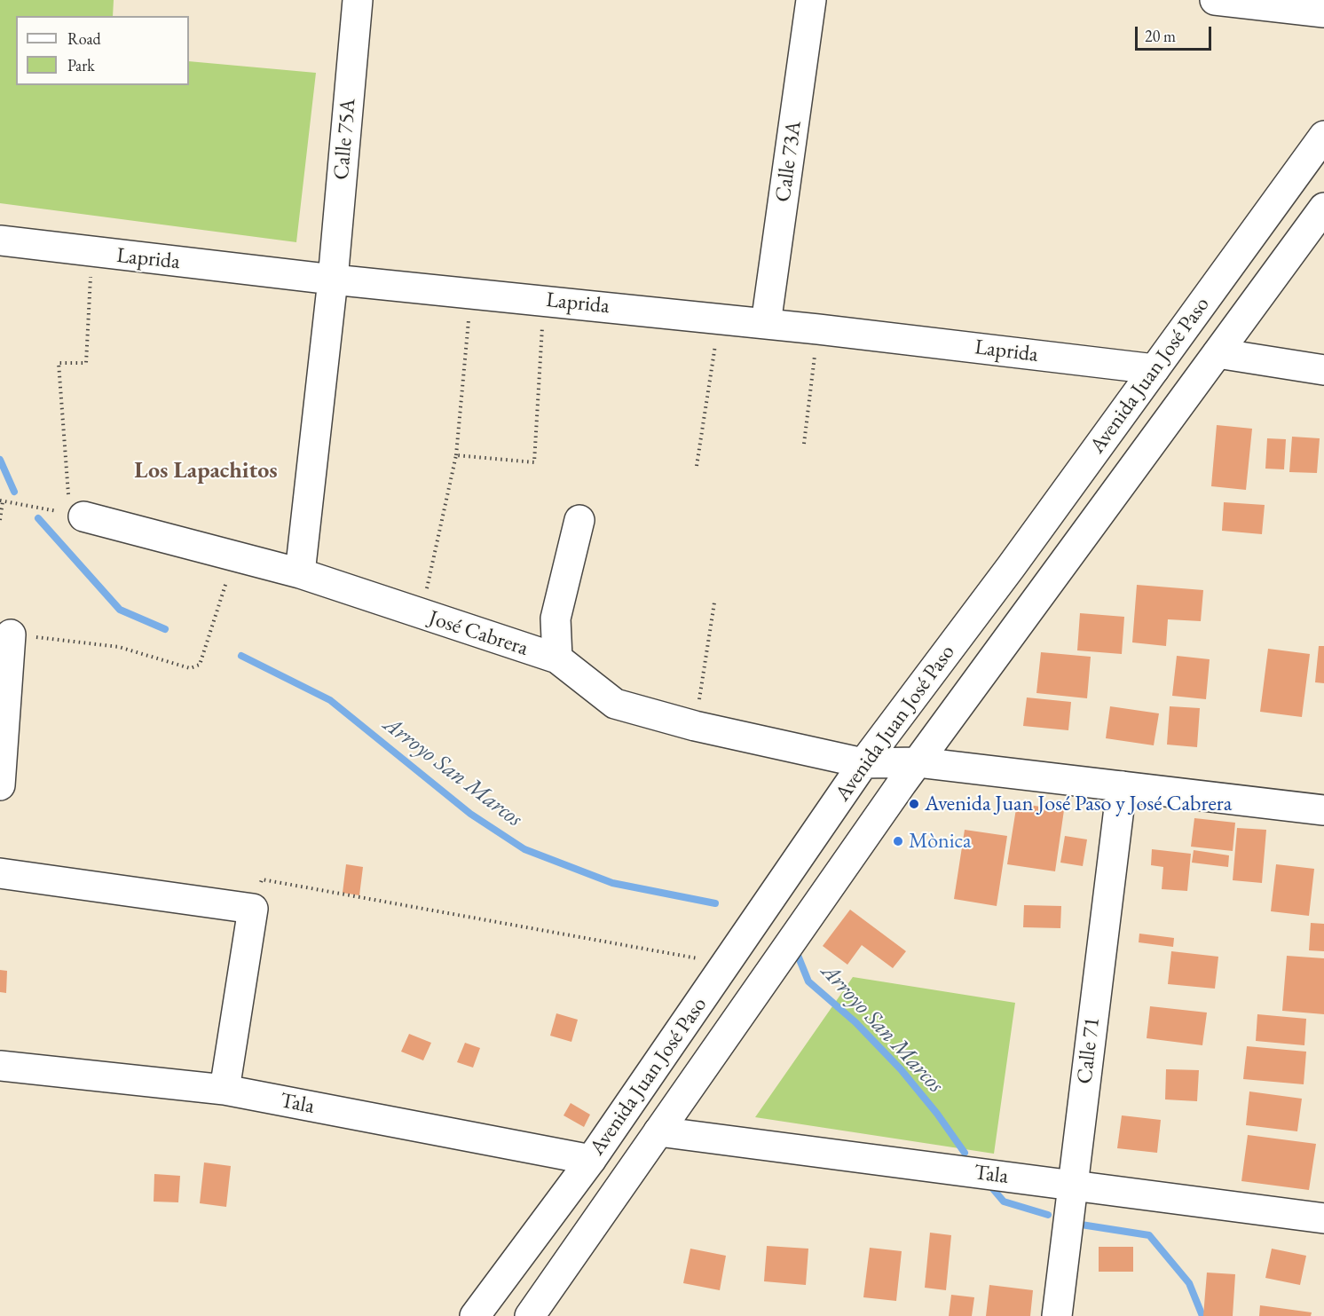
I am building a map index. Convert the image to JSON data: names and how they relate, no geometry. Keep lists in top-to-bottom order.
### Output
{
  "streets": {
    "street": [
      "Calle 75A",
      "Calle 73A",
      "Laprida",
      "Avenida Juan José Paso",
      "José Cabrera",
      "Calle 71",
      "Tala"
    ]
  },
  "crossings": [
    ["Calle 75A", "Laprida"],
    ["Calle 75A", "José Cabrera"],
    ["Calle 73A", "Laprida"],
    ["Laprida", "Avenida Juan José Paso"],
    ["Avenida Juan José Paso", "José Cabrera"],
    ["Avenida Juan José Paso", "Tala"],
    ["José Cabrera", "Calle 71"],
    ["Calle 71", "Tala"]
  ],
  "districts": ["Los Lapachitos"],
  "water": ["Arroyo San Marcos"],
  "places": ["Avenida Juan José Paso y José Cabrera", "Mònica"],
  "legend": ["Road", "Park"],
  "scale_bar": "20 m"
}
